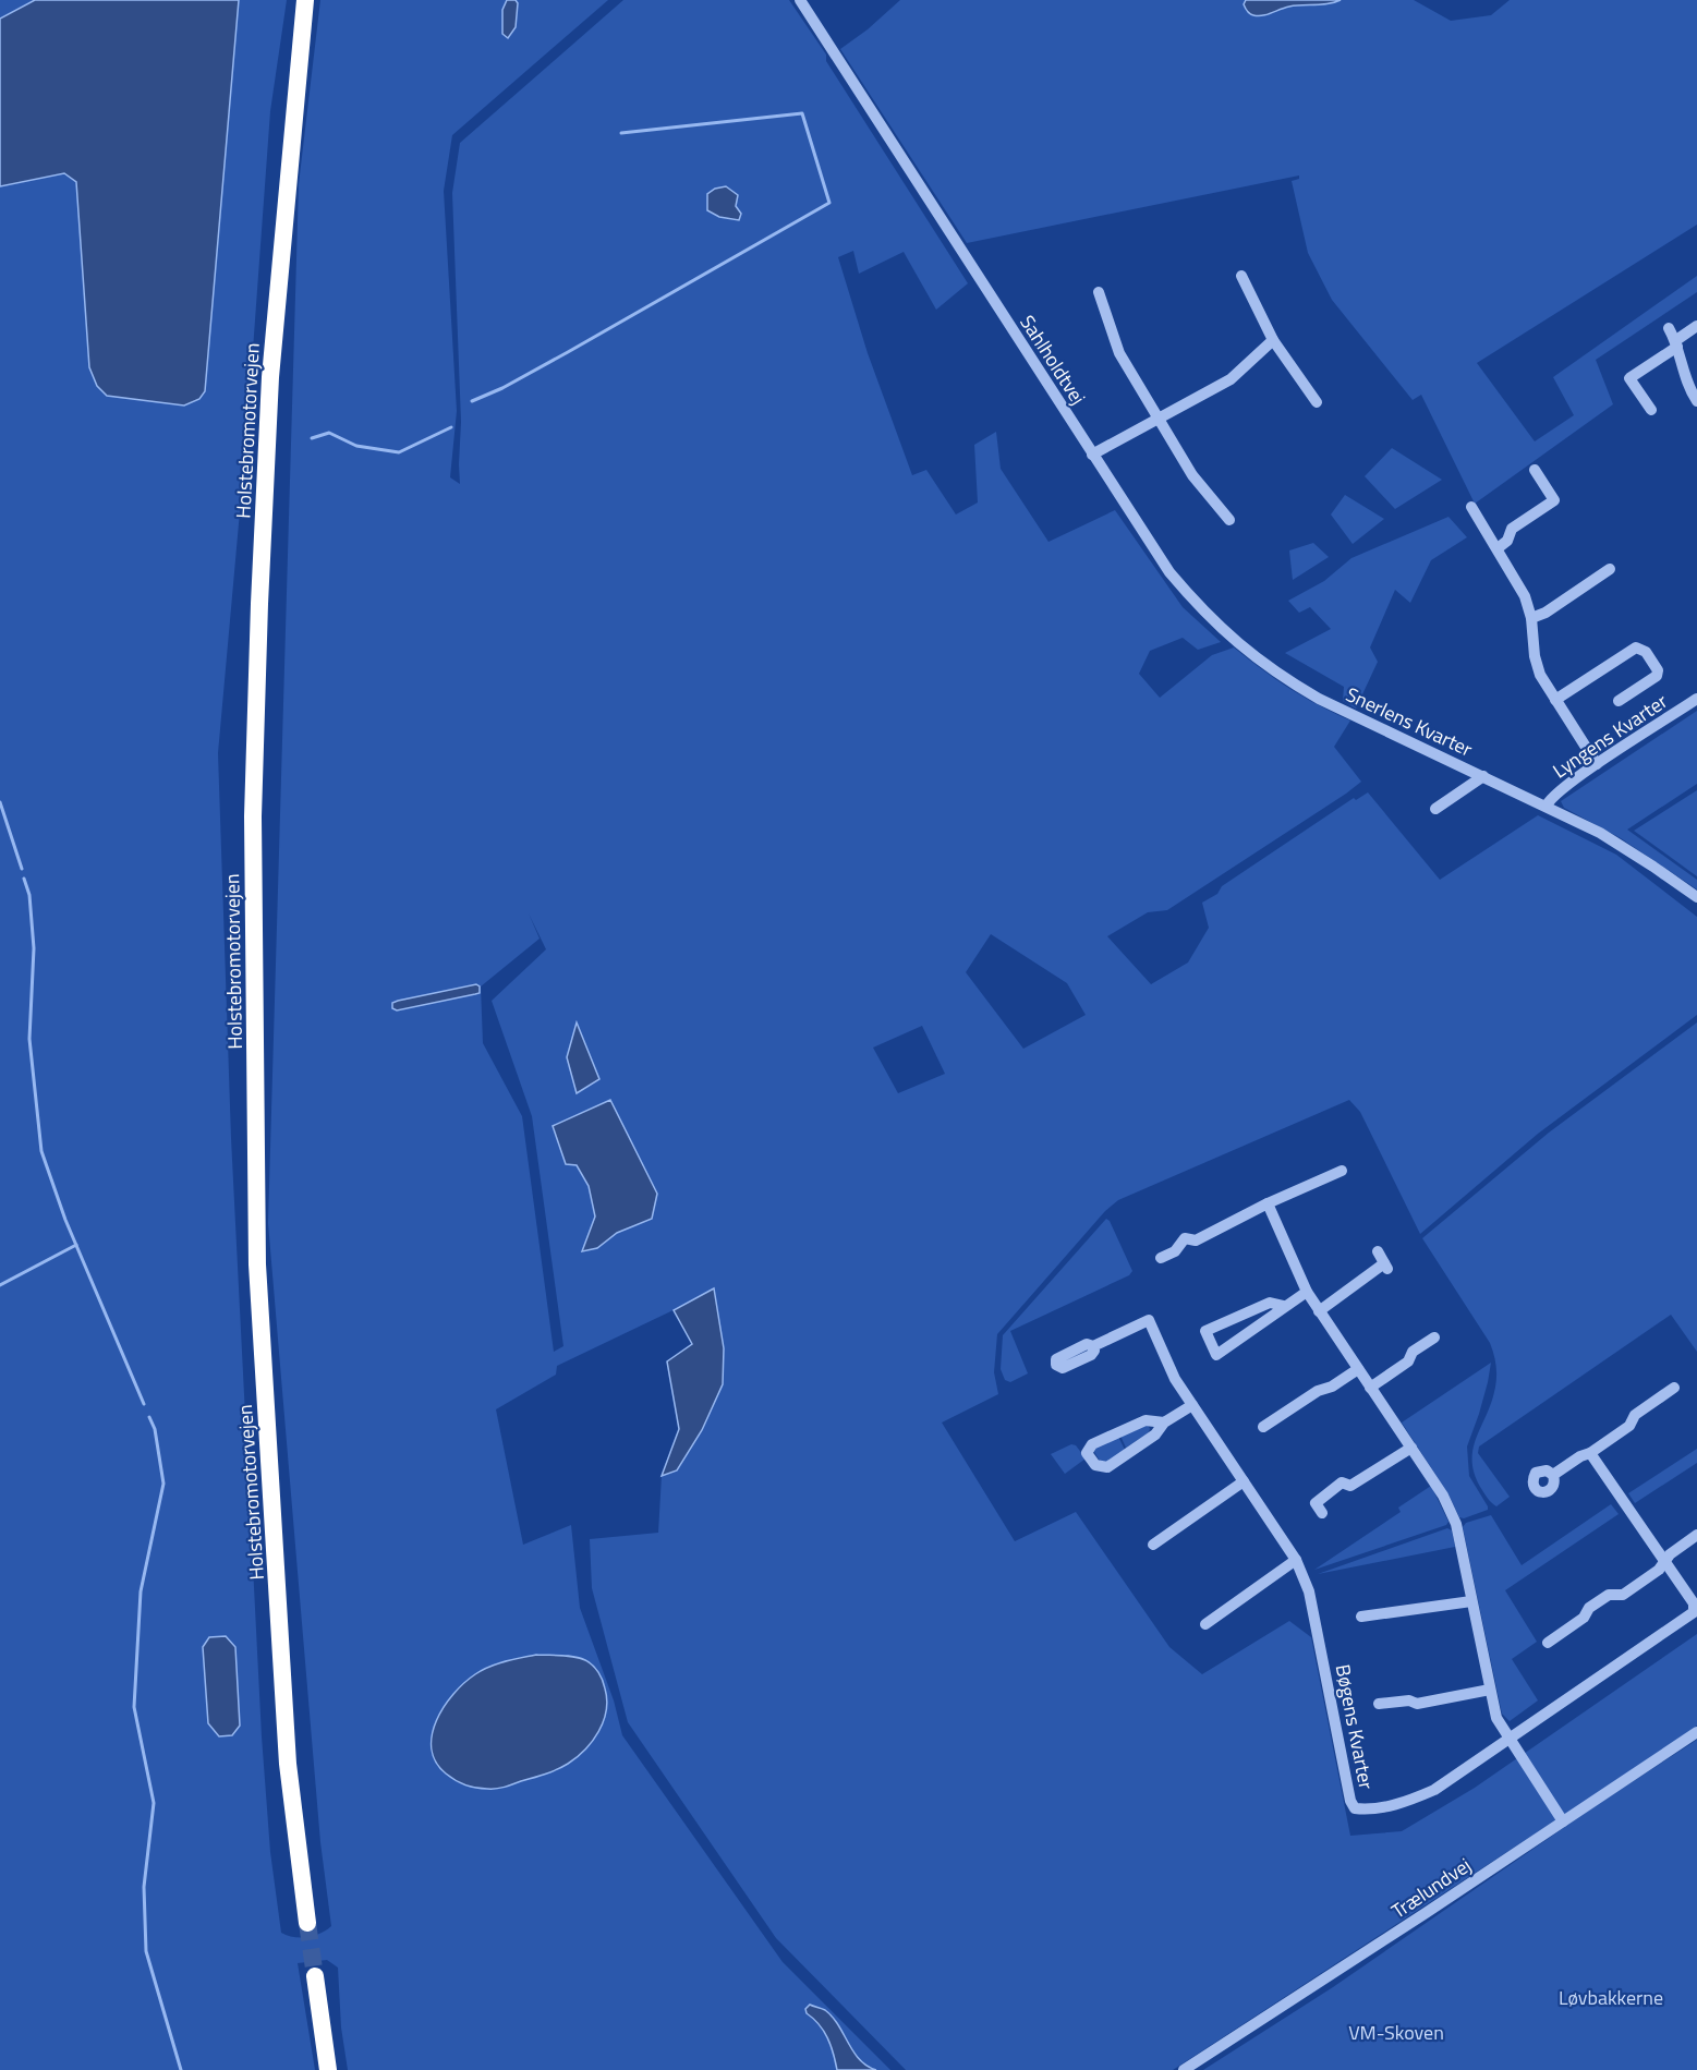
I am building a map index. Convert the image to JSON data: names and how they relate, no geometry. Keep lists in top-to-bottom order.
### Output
{
  "streets": {
    "highway": ["Holstebromotorvejen"],
    "street": [
      "Sahlholdtvej",
      "Snerlens Kvarter",
      "Lyngens Kvarter",
      "Bøgens Kvarter",
      "Trælundvej"
    ]
  },
  "crossings": [
    ["Sahlholdtvej", "Snerlens Kvarter"],
    ["Snerlens Kvarter", "Lyngens Kvarter"]
  ],
  "parks": ["Løvbakkerne", "VM-Skoven"]
}
